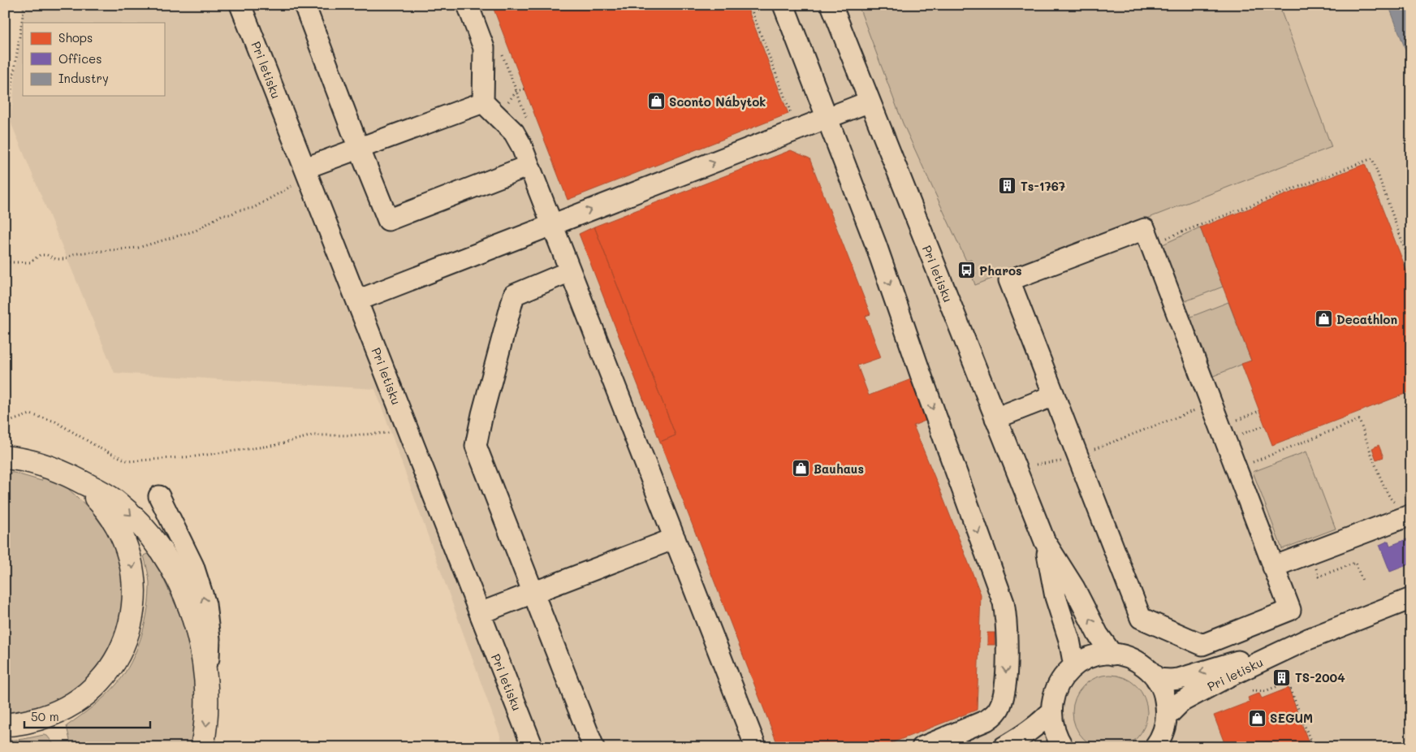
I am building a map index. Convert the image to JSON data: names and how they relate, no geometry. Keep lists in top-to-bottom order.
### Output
{
  "streets": {
    "street": ["Pri letisku"]
  },
  "places": {
    "shop": [
      "Sconto Nábytok",
      "Decathlon",
      "Bauhaus",
      "SEGUM"
    ],
    "building": ["Ts-1767", "TS-2004"],
    "bus stop": ["Pharos"]
  },
  "legend": ["Shops", "Offices", "Industry"],
  "scale_bar": "50 m"
}
